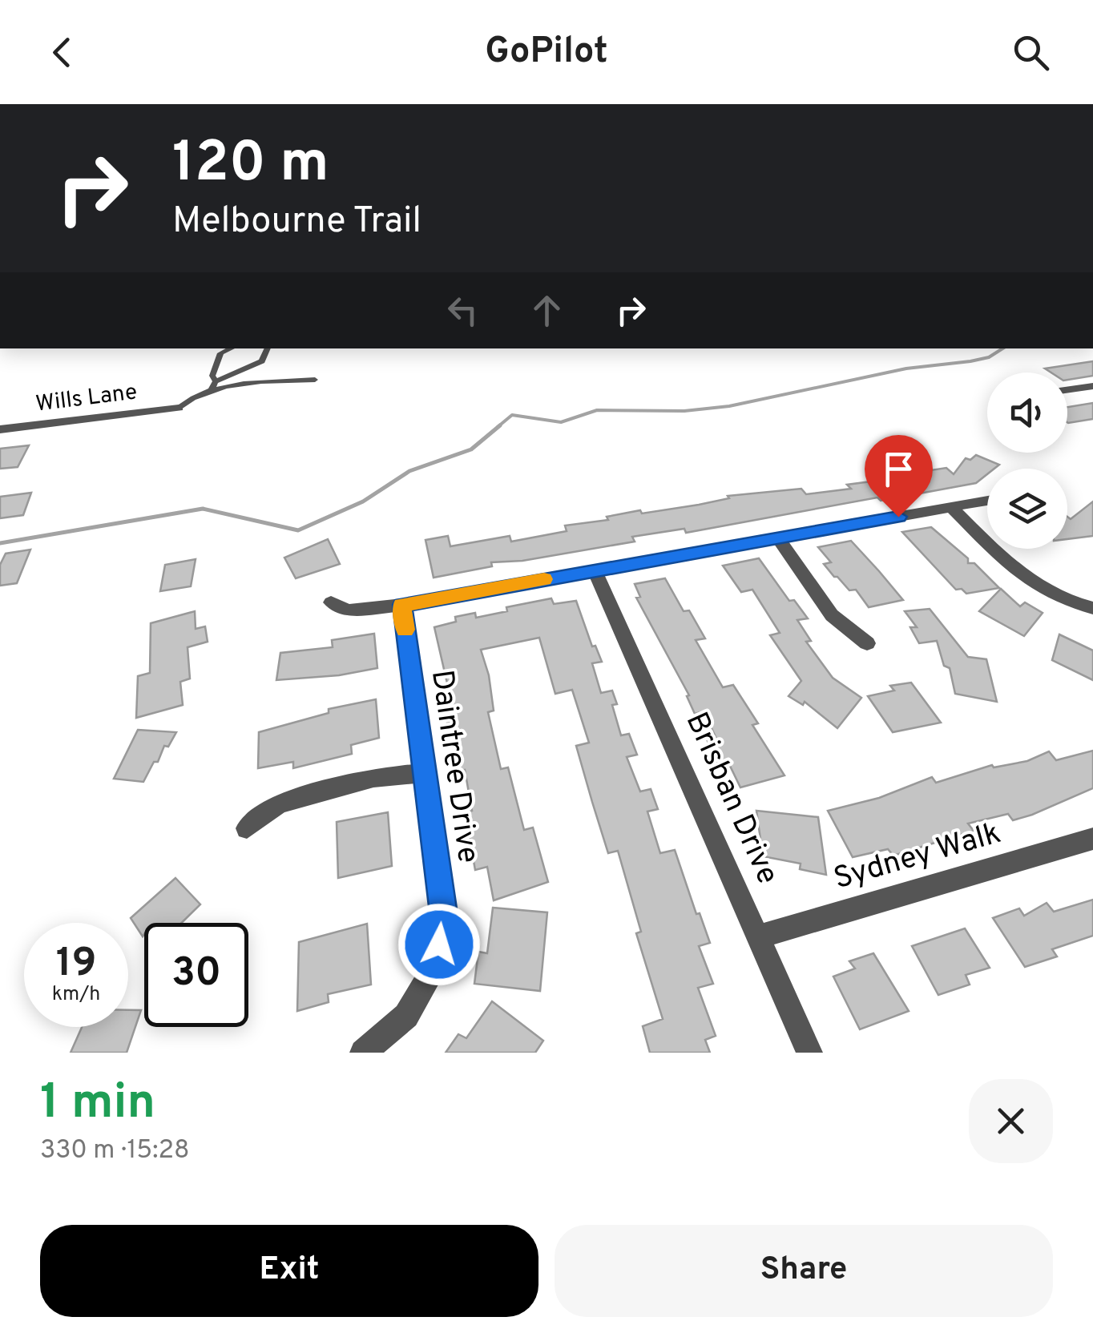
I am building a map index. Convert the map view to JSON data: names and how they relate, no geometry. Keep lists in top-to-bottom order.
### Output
{
  "streets": {
    "street": [
      "Wills Lane",
      "Daintree Drive",
      "Brisban Drive",
      "Sydney Walk"
    ]
  },
  "crossings": [
    ["Brisban Drive", "Sydney Walk"]
  ],
  "page": {
    "header": "GoPilot",
    "turn": ["120 m", "Melbourne Trail"],
    "speed": "19 km/h",
    "limit": "30",
    "heading": ["1 min", "330 m · 15:28"],
    "buttons": ["Exit", "Share"]
  }
}
